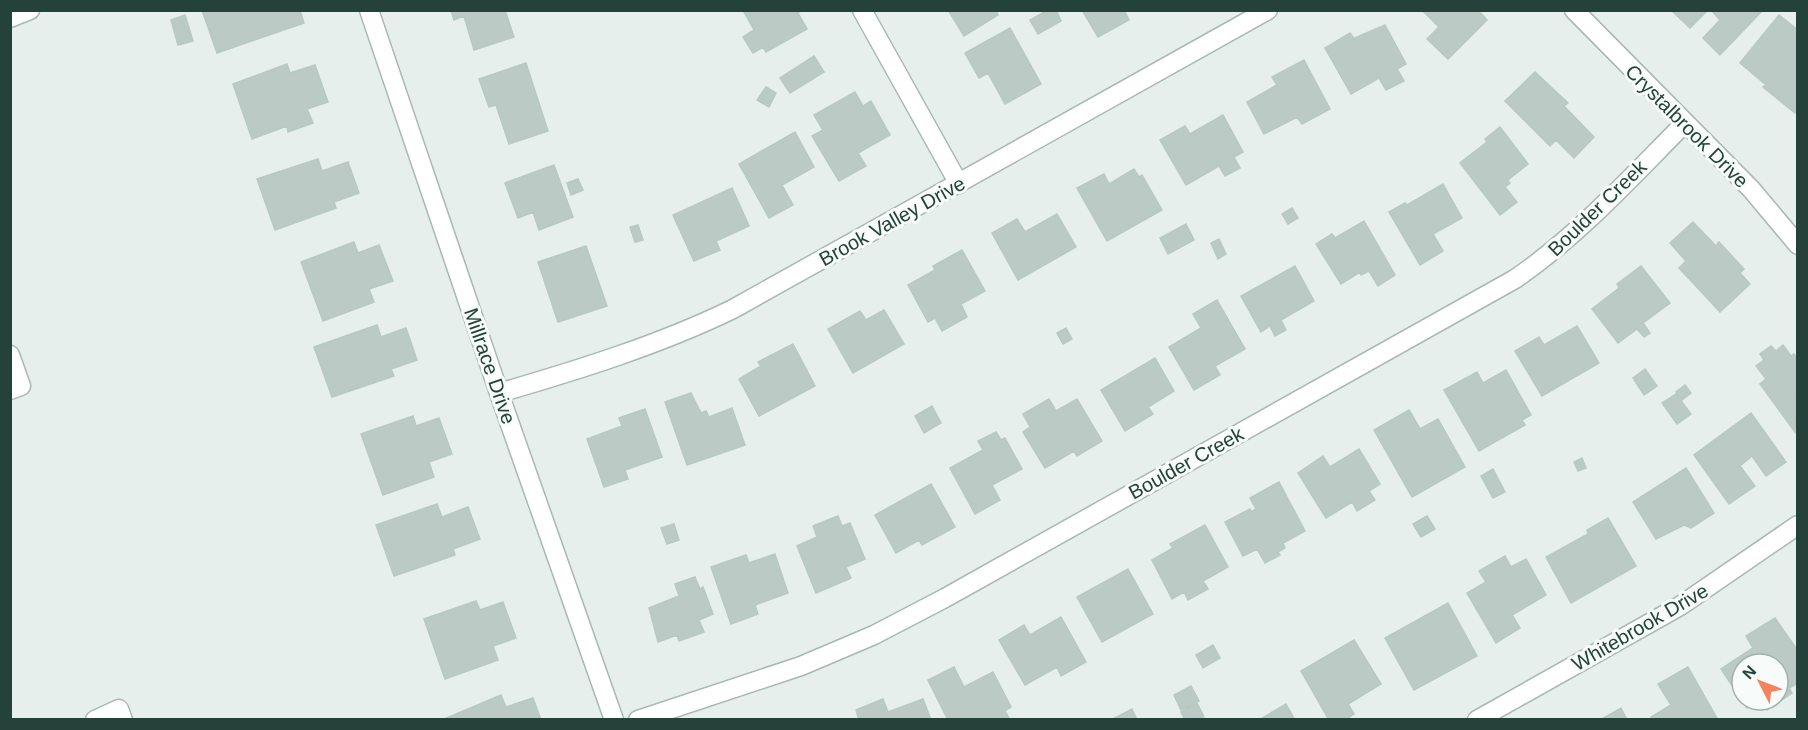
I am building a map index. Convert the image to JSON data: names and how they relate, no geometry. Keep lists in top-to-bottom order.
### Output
{
  "streets": {
    "street": [
      "Crystalbrook Drive",
      "Boulder Creek",
      "Brook Valley Drive",
      "Millrace Drive",
      "Whitebrook Drive"
    ]
  },
  "crossings": [
    ["Crystalbrook Drive", "Boulder Creek"],
    ["Brook Valley Drive", "Millrace Drive"]
  ],
  "north": "top left"
}
